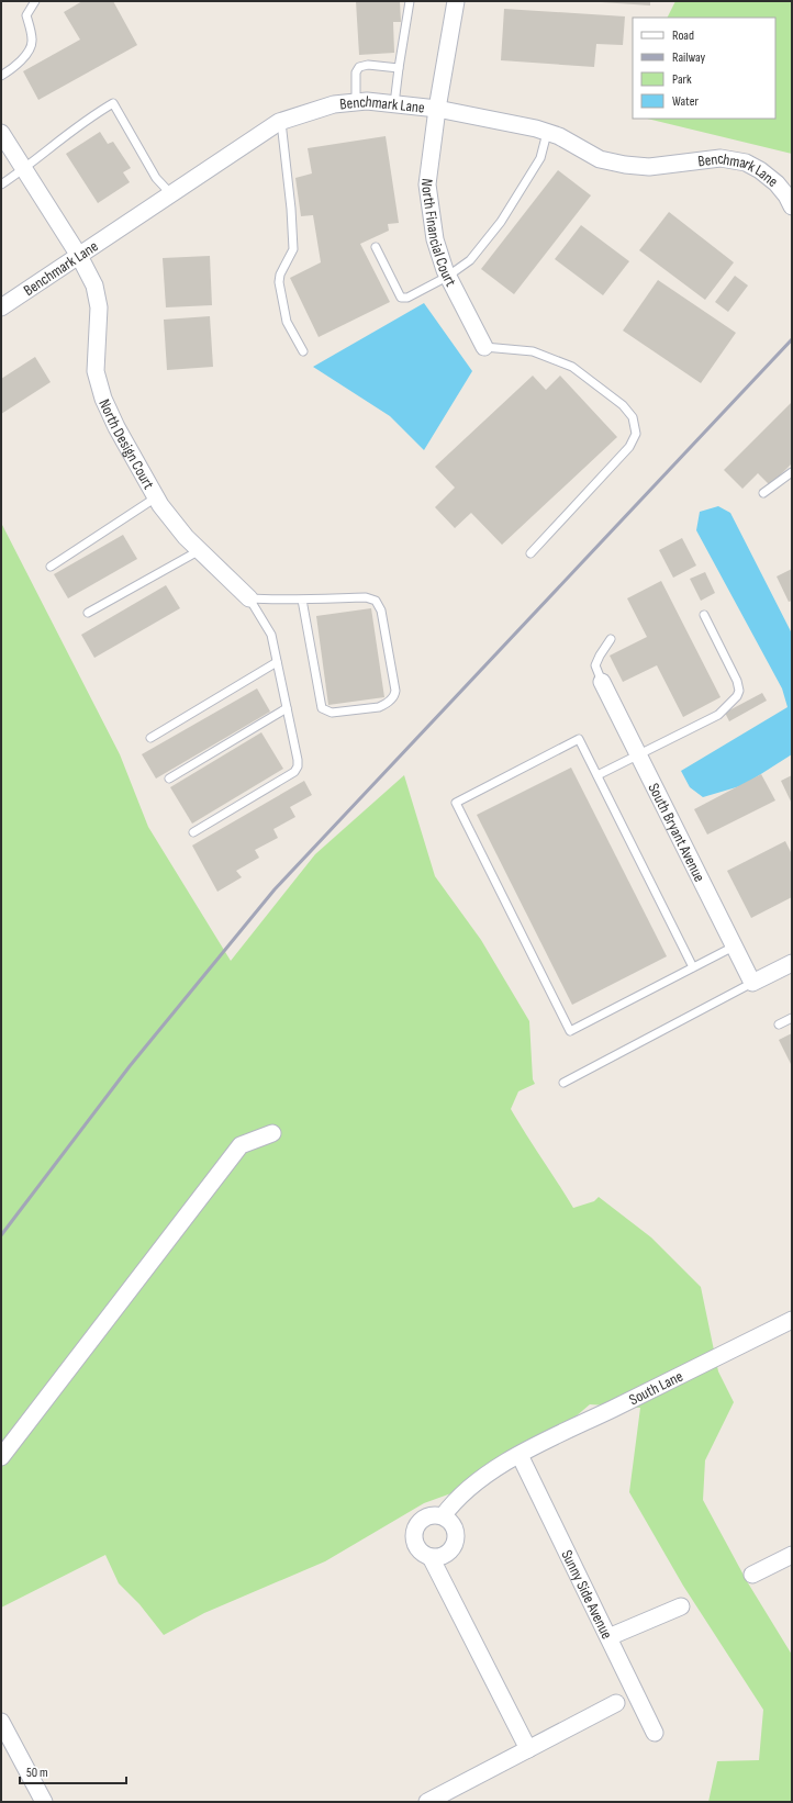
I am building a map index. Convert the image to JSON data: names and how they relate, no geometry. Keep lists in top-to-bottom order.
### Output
{
  "streets": {
    "street": [
      "Benchmark Lane",
      "North Financial Court",
      "North Design Court",
      "South Bryant Avenue",
      "South Lane",
      "Sunny Side Avenue"
    ]
  },
  "crossings": [
    ["Benchmark Lane", "North Financial Court"],
    ["Benchmark Lane", "North Design Court"],
    ["South Lane", "Sunny Side Avenue"]
  ],
  "legend": [
    "Road",
    "Railway",
    "Park",
    "Water"
  ],
  "scale_bar": "50 m"
}
